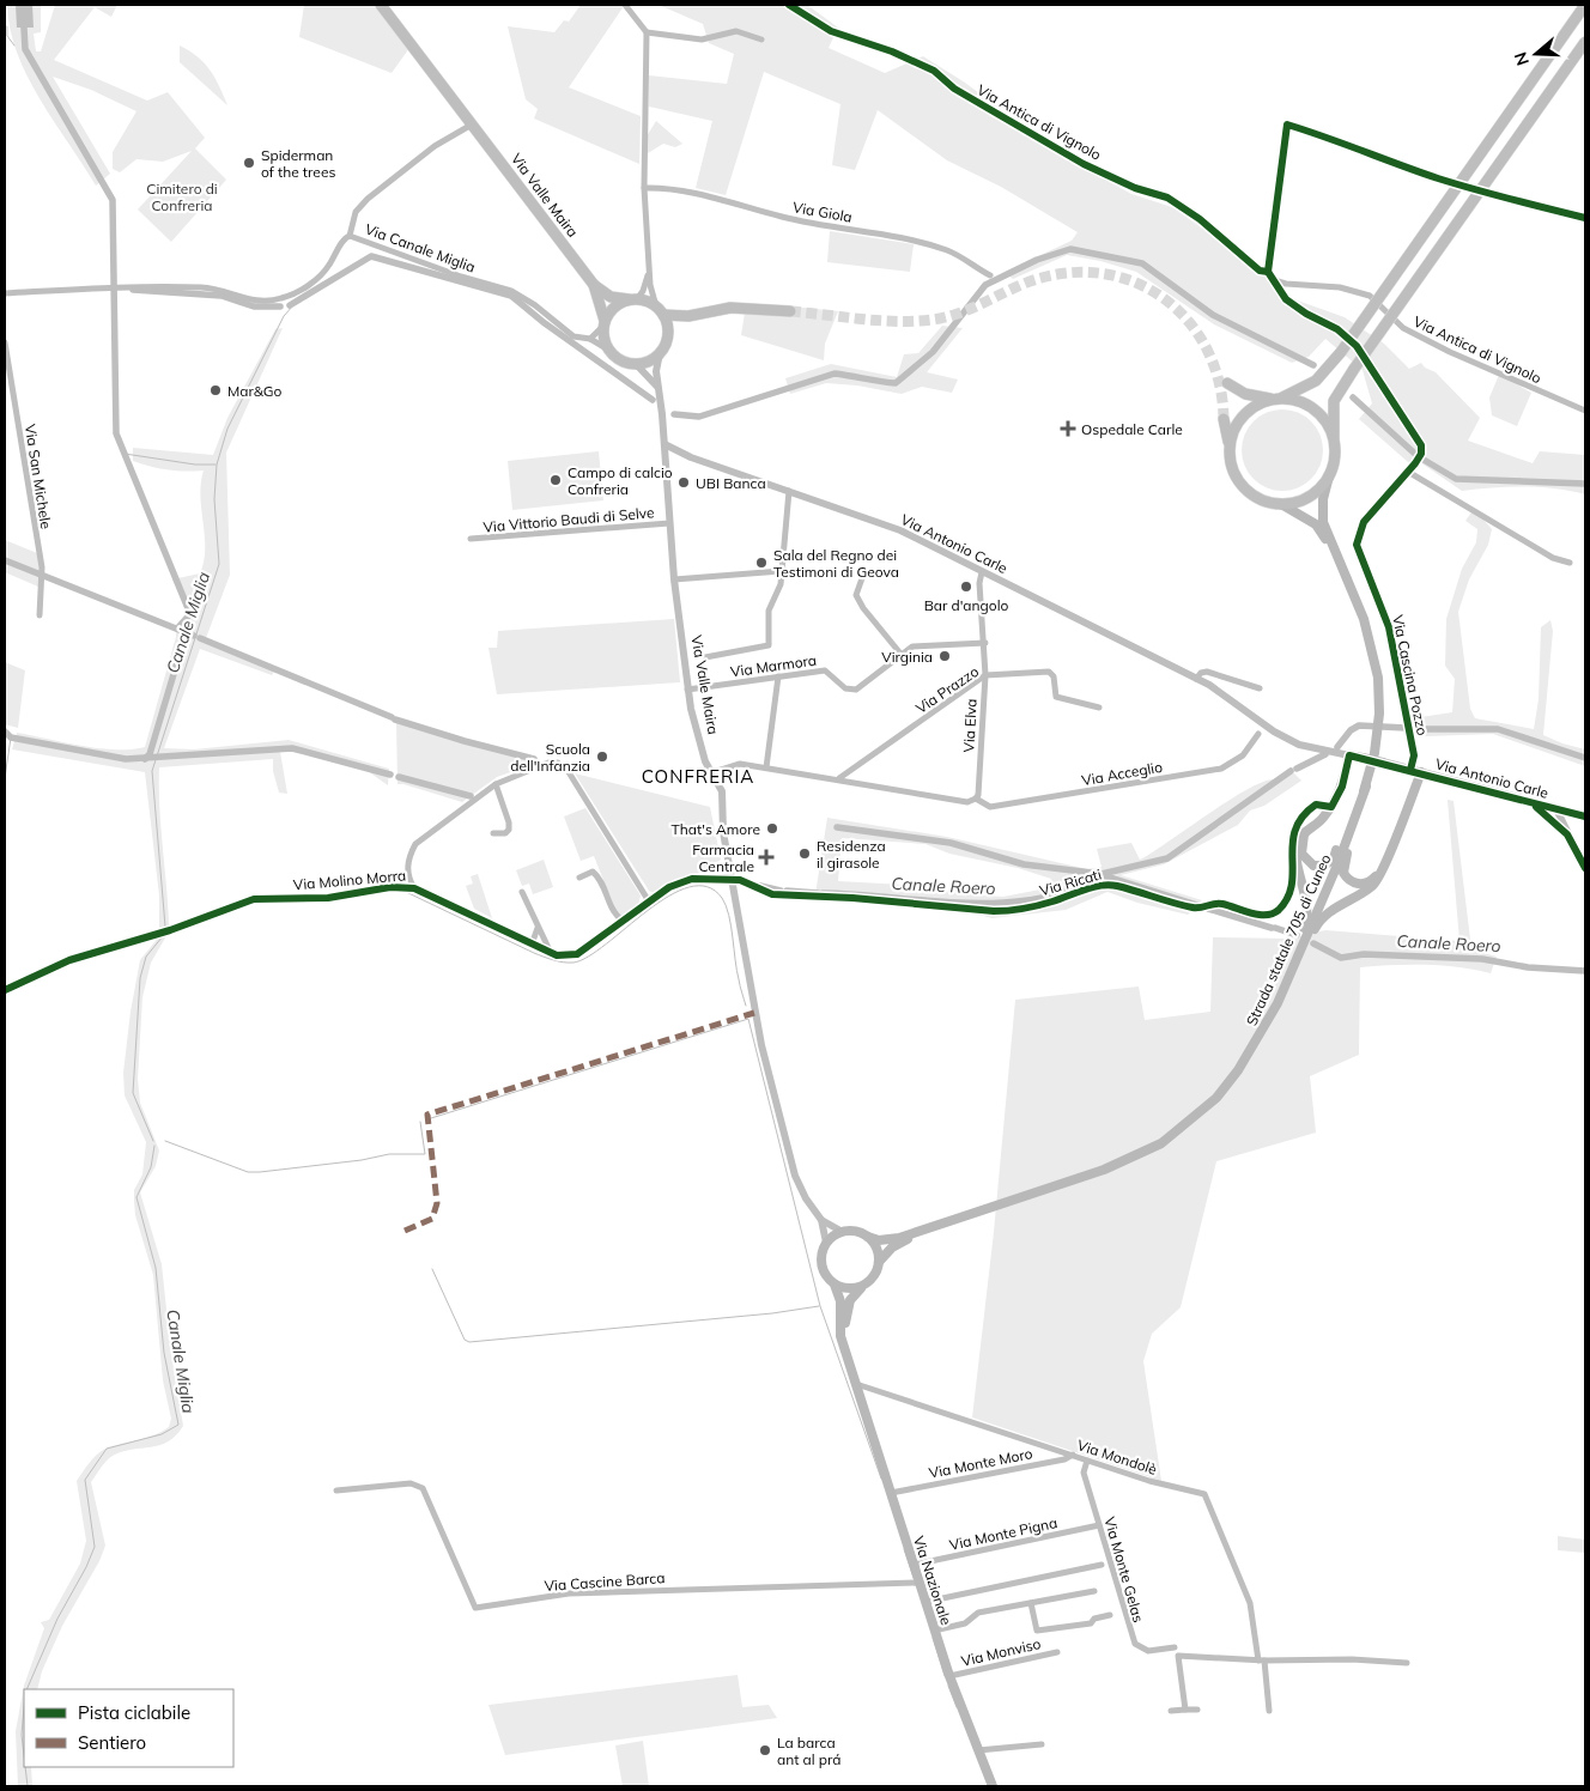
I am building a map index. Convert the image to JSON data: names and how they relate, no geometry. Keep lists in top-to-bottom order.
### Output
{
  "streets": {
    "main road": [
      "Via Valle Maira",
      "Via Antonio Carle",
      "Strada statale 705 di Cuneo",
      "Via Nazionale"
    ],
    "street": [
      "Via Antica di Vignolo",
      "Via Giola",
      "Via Canale Miglia",
      "Via San Michele",
      "Via Vittorio Baudi di Selve",
      "Via Marmora",
      "Via Cascina Pozzo",
      "Via Prazzo",
      "Via Elva",
      "Via Acceglio",
      "Via Molino Morra",
      "Via Ricati",
      "Via Mondolè",
      "Via Monte Moro",
      "Via Monte Pigna",
      "Via Monte Gelas",
      "Via Cascine Barca",
      "Via Monviso"
    ]
  },
  "crossings": [
    ["Via Antica di Vignolo", "Via Cascina Pozzo"],
    ["Via Valle Maira", "Via Canale Miglia"],
    ["Via Valle Maira", "Via Vittorio Baudi di Selve"],
    ["Via Valle Maira", "Via Antonio Carle"],
    ["Via Valle Maira", "Via Marmora"],
    ["Via Valle Maira", "Via Molino Morra"],
    ["Via Valle Maira", "Via Ricati"],
    ["Via Valle Maira", "Strada statale 705 di Cuneo"],
    ["Via Antonio Carle", "Via Cascina Pozzo"],
    ["Via Antonio Carle", "Via Elva"],
    ["Via Marmora", "Via Elva"],
    ["Via Prazzo", "Via Elva"],
    ["Via Elva", "Via Acceglio"],
    ["Via Molino Morra", "Via Ricati"],
    ["Via Mondolè", "Via Monte Moro"],
    ["Via Mondolè", "Via Monte Gelas"],
    ["Via Mondolè", "Via Nazionale"],
    ["Via Monte Moro", "Via Nazionale"],
    ["Via Monte Pigna", "Via Monte Gelas"],
    ["Via Monte Pigna", "Via Nazionale"],
    ["Via Nazionale", "Via Cascine Barca"],
    ["Via Nazionale", "Via Monviso"]
  ],
  "districts": ["CONFRERIA"],
  "water": ["Canale Miglia", "Canale Roero"],
  "parks": ["Cimitero di Confreria"],
  "places": {
    "other": [
      "Spiderman of the trees",
      "Mar&Go",
      "Campo di calcio Confreria",
      "UBI Banca",
      "Sala del Regno dei Testimoni di Geova",
      "Bar d'angolo",
      "Virginia",
      "Scuola dell'Infanzia",
      "That's Amore",
      "Residenza il girasole",
      "La barca ant al prá"
    ],
    "health": ["Ospedale Carle", "Farmacia Centrale"]
  },
  "legend": ["Pista ciclabile", "Sentiero"],
  "north": "left"
}
